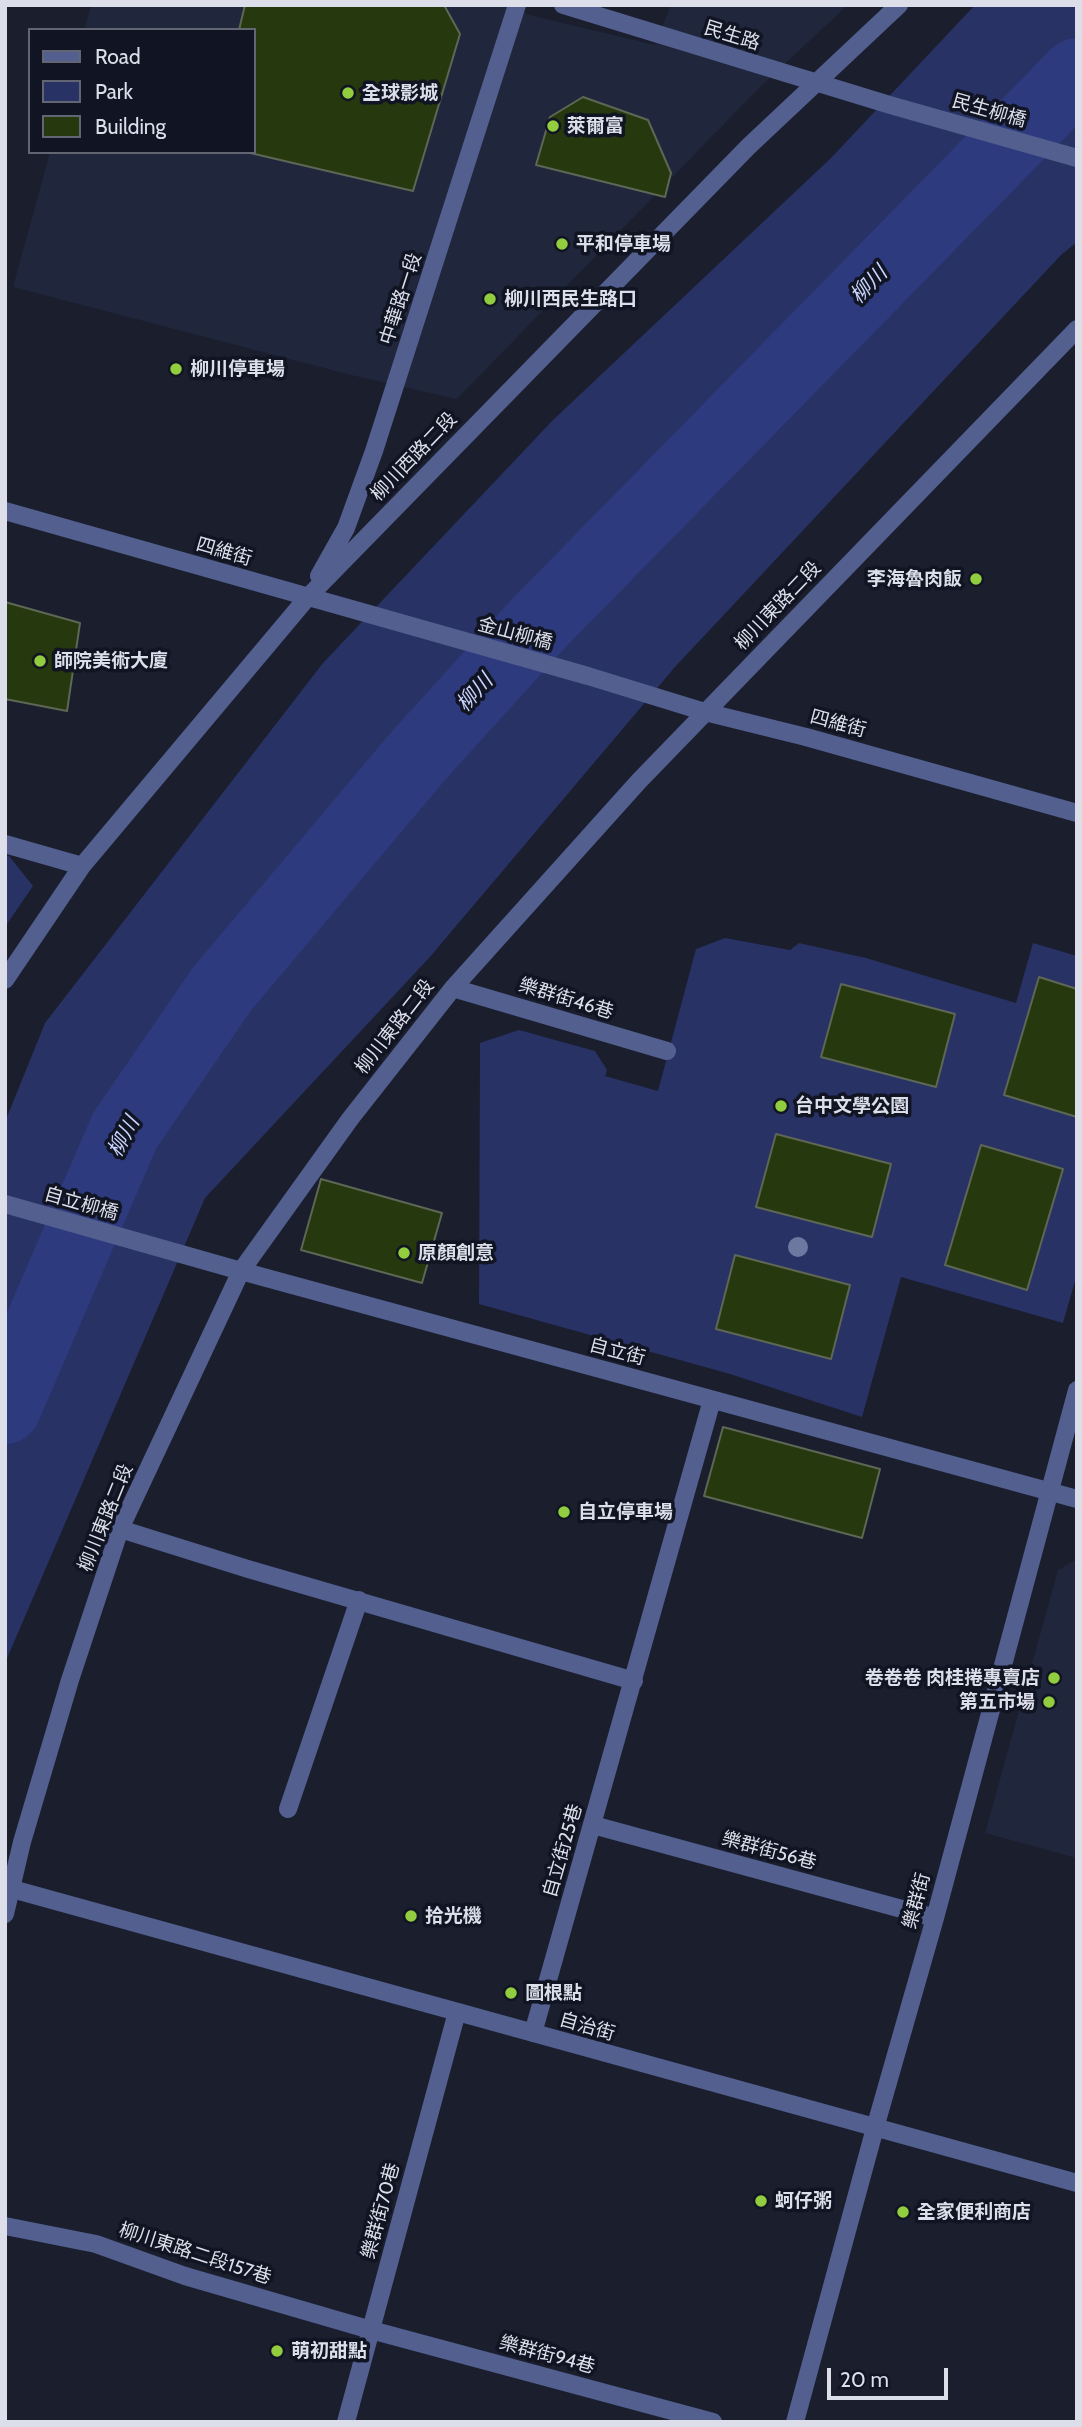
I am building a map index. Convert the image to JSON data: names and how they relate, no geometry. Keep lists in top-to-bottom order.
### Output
{
  "streets": {
    "street": [
      "民生路",
      "民生柳橋",
      "中華路一段",
      "柳川西路二段",
      "四維街",
      "柳川東路二段",
      "金山柳橋",
      "樂群街46巷",
      "自立柳橋",
      "自立街",
      "自立街25巷",
      "樂群街56巷",
      "樂群街",
      "自治街",
      "樂群街70巷",
      "柳川東路二段157巷",
      "樂群街94巷"
    ]
  },
  "crossings": [
    ["民生路", "民生柳橋"],
    ["民生路", "柳川西路二段"],
    ["中華路一段", "柳川西路二段"],
    ["中華路一段", "四維街"],
    ["柳川西路二段", "四維街"],
    ["四維街", "柳川東路二段"],
    ["四維街", "金山柳橋"],
    ["柳川東路二段", "樂群街46巷"],
    ["柳川東路二段", "自立街"],
    ["柳川東路二段", "自治街"],
    ["自立柳橋", "自立街"],
    ["自立街", "自立街25巷"],
    ["自立街", "樂群街"],
    ["自立街25巷", "樂群街56巷"],
    ["自立街25巷", "自治街"],
    ["樂群街56巷", "樂群街"],
    ["樂群街", "自治街"],
    ["自治街", "樂群街70巷"],
    ["樂群街70巷", "柳川東路二段157巷"],
    ["樂群街70巷", "樂群街94巷"],
    ["柳川東路二段157巷", "樂群街94巷"]
  ],
  "water": ["柳川"],
  "places": [
    "全球影城",
    "萊爾富",
    "平和停車場",
    "柳川西民生路口",
    "柳川停車場",
    "李海魯肉飯",
    "師院美術大廈",
    "台中文學公園",
    "原顏創意",
    "自立停車場",
    "卷卷卷 肉桂捲專賣店",
    "第五市場",
    "拾光機",
    "圖根點",
    "蚵仔粥",
    "全家便利商店",
    "萌初甜點"
  ],
  "legend": ["Road", "Park", "Building"],
  "scale_bar": "20 m"
}
